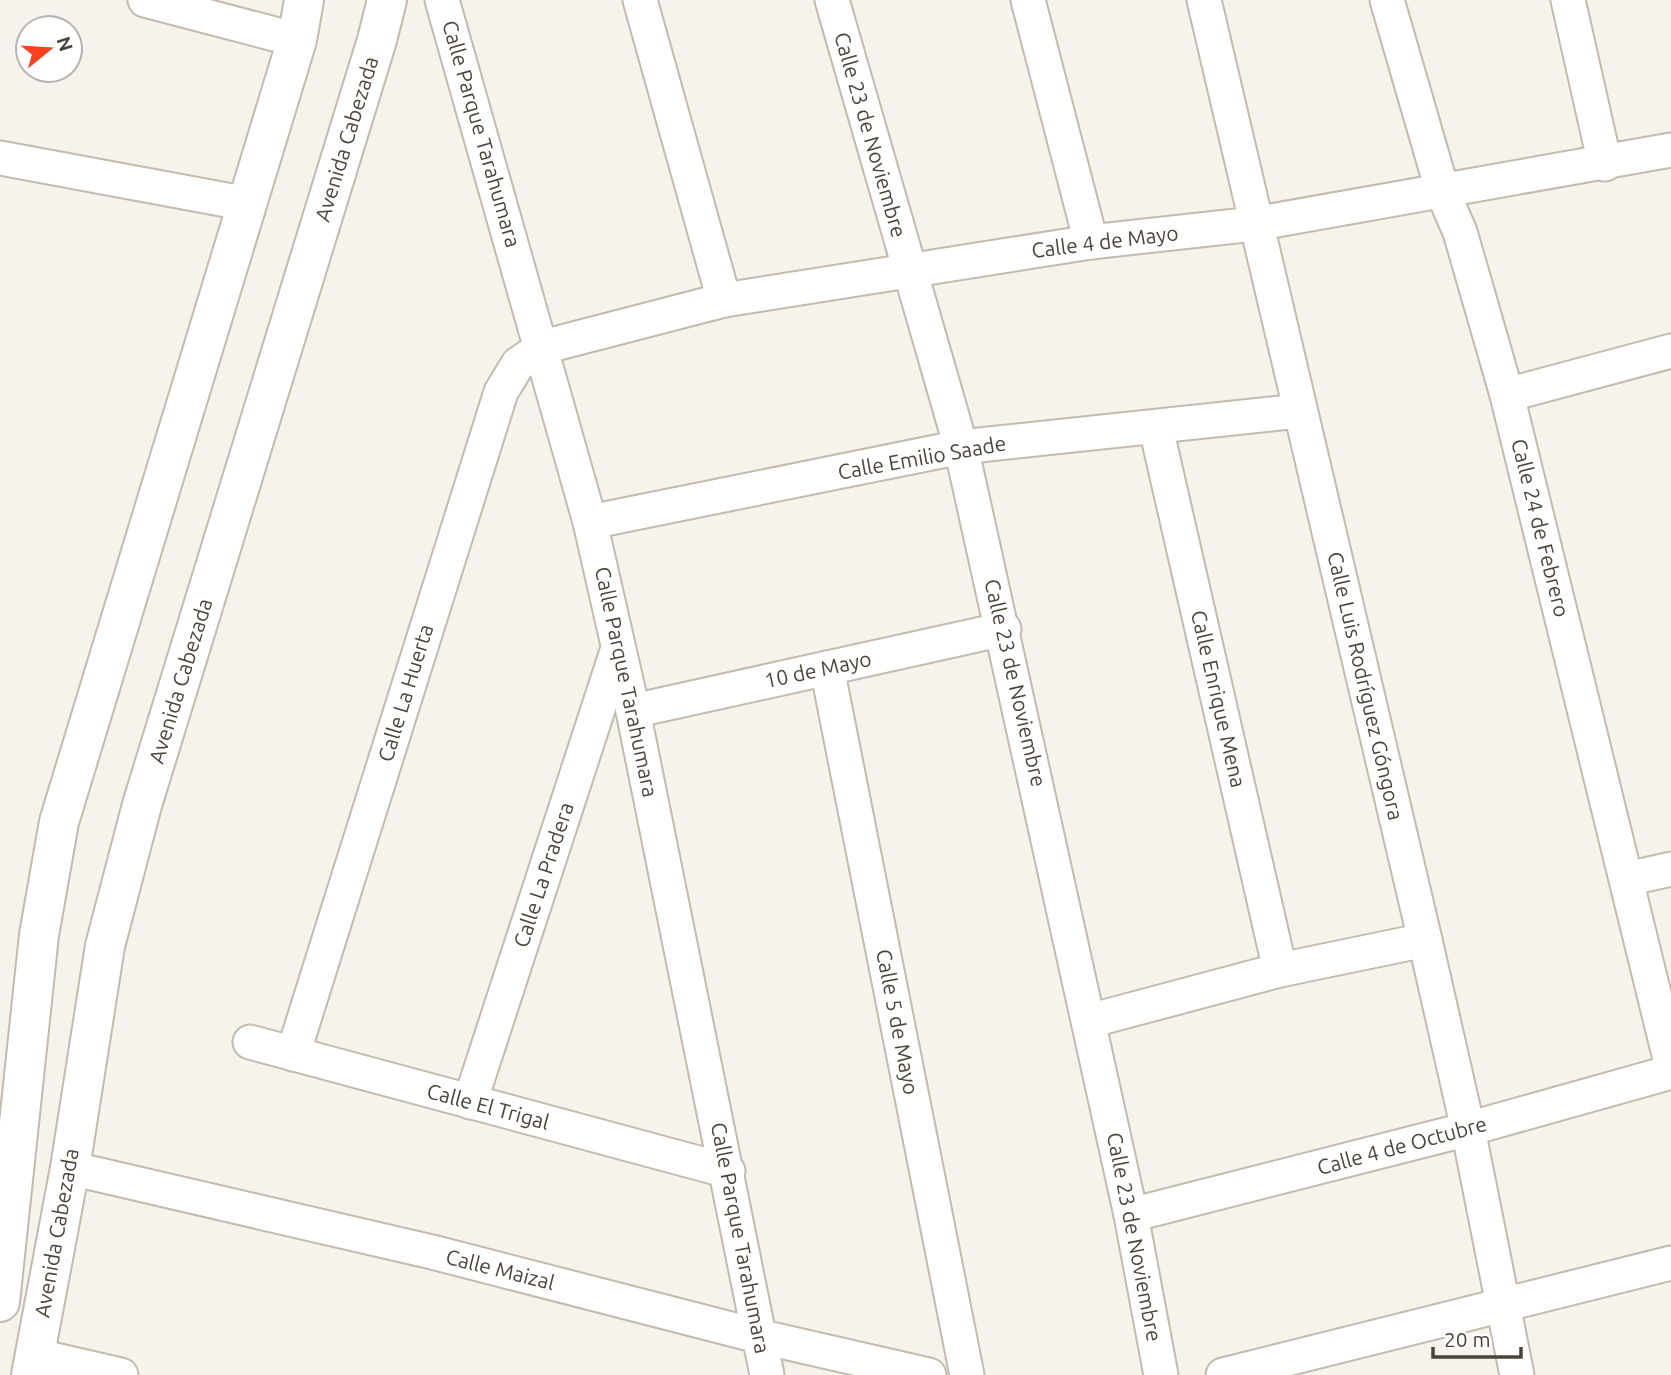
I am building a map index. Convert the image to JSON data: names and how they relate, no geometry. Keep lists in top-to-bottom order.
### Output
{
  "streets": {
    "street": [
      "Calle Parque Tarahumara",
      "Calle 23 de Noviembre",
      "Avenida Cabezada",
      "Calle 4 de Mayo",
      "Calle Emilio Saade",
      "Calle 24 de Febrero",
      "10 de Mayo",
      "Calle Luis Rodríguez Góngora",
      "Calle La Huerta",
      "Calle Enrique Mena",
      "Calle La Pradera",
      "Calle 5 de Mayo",
      "Calle El Trigal",
      "Calle 4 de Octubre",
      "Calle Maizal"
    ]
  },
  "crossings": [
    ["Calle Parque Tarahumara", "Calle 4 de Mayo"],
    ["Calle Parque Tarahumara", "Calle Emilio Saade"],
    ["Calle Parque Tarahumara", "10 de Mayo"],
    ["Calle Parque Tarahumara", "Calle La Huerta"],
    ["Calle Parque Tarahumara", "Calle La Pradera"],
    ["Calle Parque Tarahumara", "Calle El Trigal"],
    ["Calle Parque Tarahumara", "Calle Maizal"],
    ["Calle 23 de Noviembre", "Calle 4 de Mayo"],
    ["Calle 23 de Noviembre", "Calle Emilio Saade"],
    ["Calle 23 de Noviembre", "10 de Mayo"],
    ["Calle 23 de Noviembre", "Calle 4 de Octubre"],
    ["Avenida Cabezada", "Calle Maizal"],
    ["Calle 4 de Mayo", "Calle 24 de Febrero"],
    ["Calle 4 de Mayo", "Calle Luis Rodríguez Góngora"],
    ["Calle 4 de Mayo", "Calle La Huerta"],
    ["Calle Emilio Saade", "Calle Luis Rodríguez Góngora"],
    ["Calle Emilio Saade", "Calle Enrique Mena"],
    ["10 de Mayo", "Calle 5 de Mayo"],
    ["Calle Luis Rodríguez Góngora", "Calle 4 de Octubre"],
    ["Calle La Huerta", "Calle El Trigal"],
    ["Calle La Pradera", "Calle El Trigal"]
  ],
  "scale_bar": "20 m",
  "north": "right"
}
